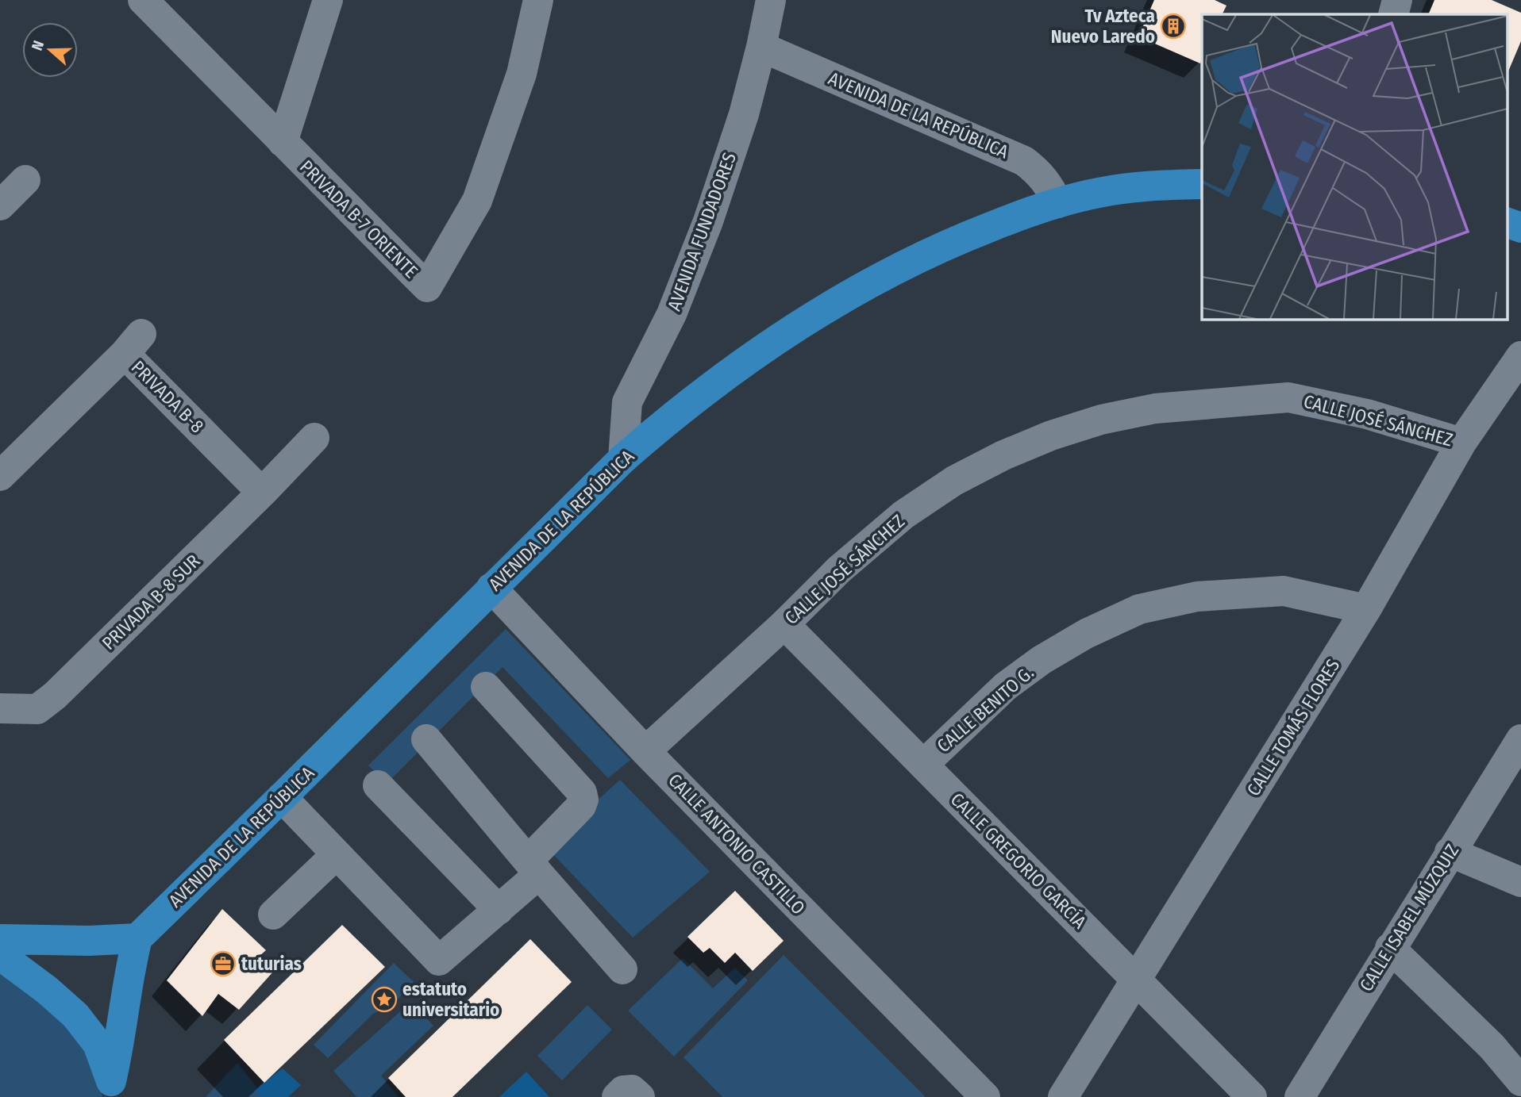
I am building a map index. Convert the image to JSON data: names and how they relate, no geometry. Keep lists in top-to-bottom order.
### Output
{
  "streets": {
    "main road": ["AVENIDA DE LA REPÚBLICA"],
    "street": [
      "PRIVADA B-7 ORIENTE",
      "AVENIDA FUNDADORES",
      "PRIVADA B-8",
      "CALLE JOSÉ SÁNCHEZ",
      "PRIVADA B-8 SUR",
      "CALLE BENITO G.",
      "CALLE TOMÁS FLORES",
      "CALLE ANTONIO CASTILLO",
      "CALLE GREGORIO GARCÍA",
      "CALLE ISABEL MÚZQUIZ"
    ]
  },
  "crossings": [
    ["AVENIDA DE LA REPÚBLICA", "AVENIDA FUNDADORES"],
    ["AVENIDA DE LA REPÚBLICA", "CALLE ANTONIO CASTILLO"],
    ["PRIVADA B-8", "PRIVADA B-8 SUR"],
    ["CALLE JOSÉ SÁNCHEZ", "CALLE TOMÁS FLORES"],
    ["CALLE JOSÉ SÁNCHEZ", "CALLE ANTONIO CASTILLO"],
    ["CALLE JOSÉ SÁNCHEZ", "CALLE GREGORIO GARCÍA"],
    ["CALLE BENITO G.", "CALLE TOMÁS FLORES"],
    ["CALLE BENITO G.", "CALLE GREGORIO GARCÍA"],
    ["CALLE TOMÁS FLORES", "CALLE GREGORIO GARCÍA"]
  ],
  "places": {
    "building": ["Tv Azteca Nuevo Laredo"],
    "office": ["tuturias"],
    "place": ["estatuto universitario"]
  },
  "north": "left"
}
